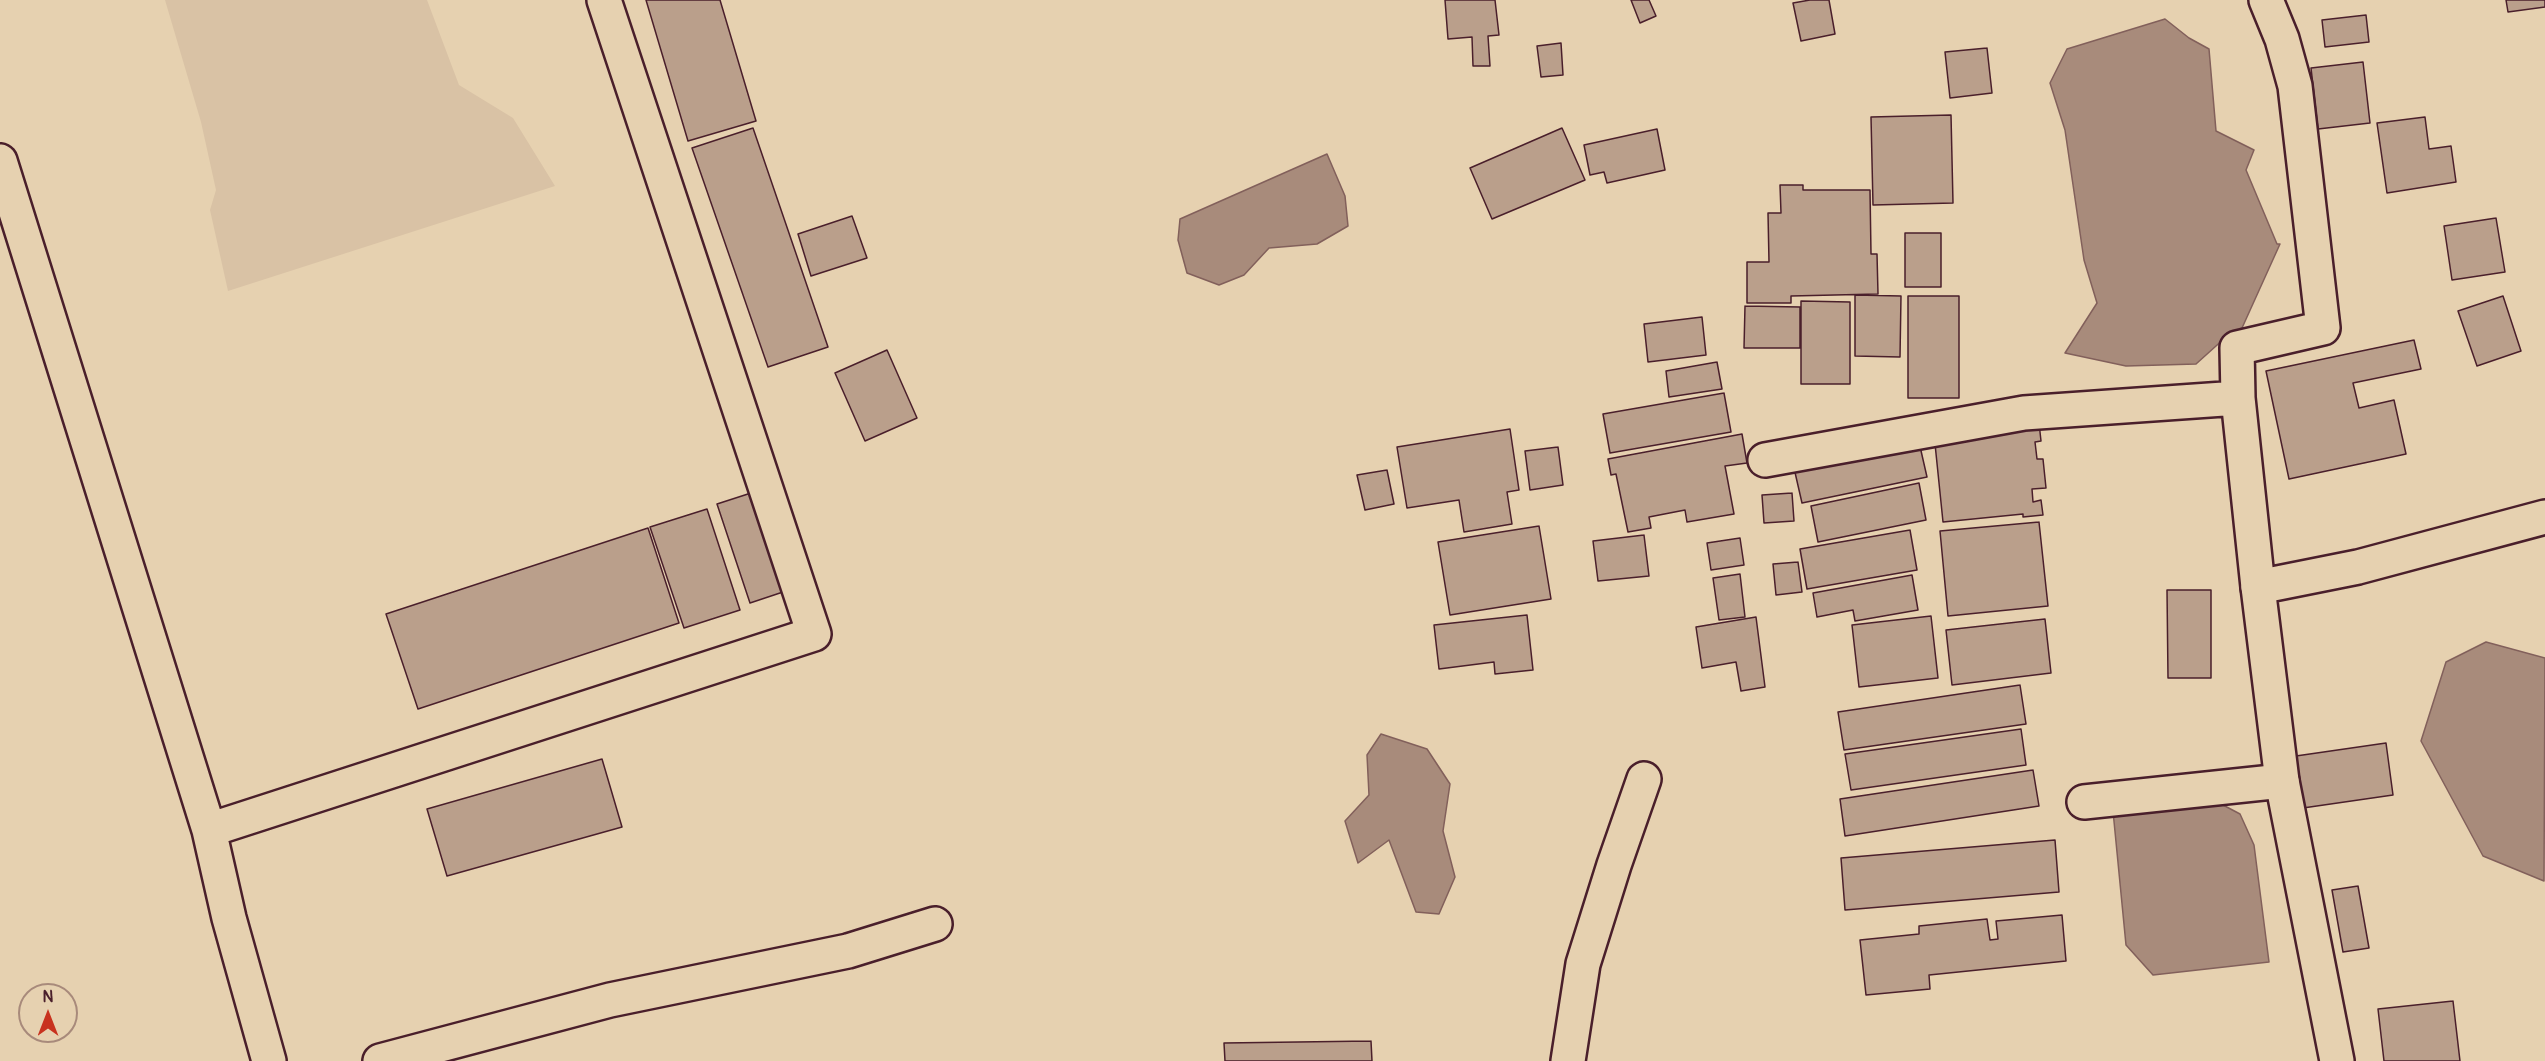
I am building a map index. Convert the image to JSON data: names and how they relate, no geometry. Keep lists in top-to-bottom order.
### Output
{
  "north": "top"
}
